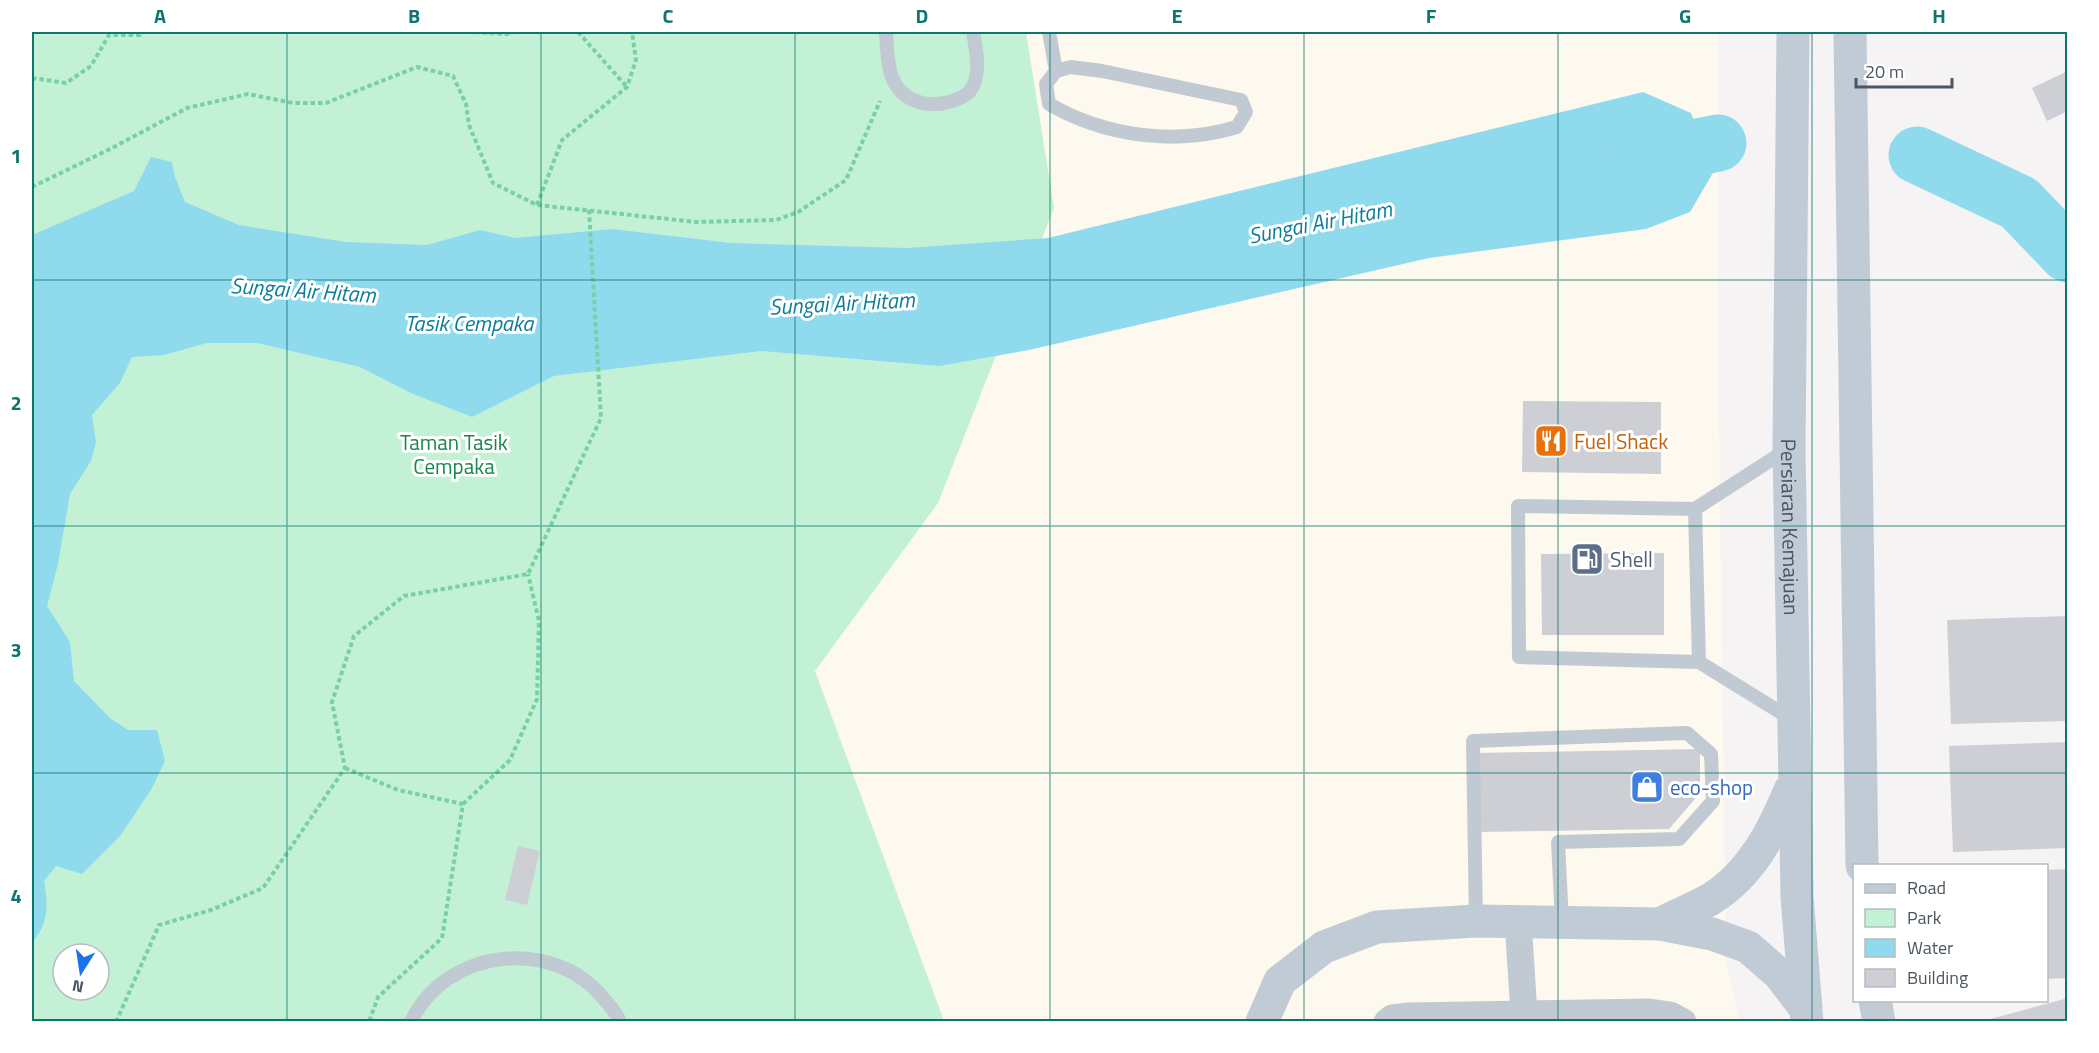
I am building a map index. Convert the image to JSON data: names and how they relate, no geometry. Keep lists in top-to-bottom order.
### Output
{
  "streets": {
    "main road": ["Persiaran Kemajuan"]
  },
  "water": ["Sungai Air Hitam", "Tasik Cempaka"],
  "parks": ["Taman Tasik Cempaka"],
  "places": {
    "restaurant": ["Fuel Shack"],
    "fuel station": ["Shell"],
    "shop": ["eco-shop"]
  },
  "legend": [
    "Road",
    "Park",
    "Water",
    "Building"
  ],
  "scale_bar": "20 m",
  "north": "bottom",
  "grid": {
    "columns": [
      "A",
      "B",
      "C",
      "D",
      "E",
      "F",
      "G",
      "H"
    ],
    "rows": [
      "1",
      "2",
      "3",
      "4"
    ]
  }
}
